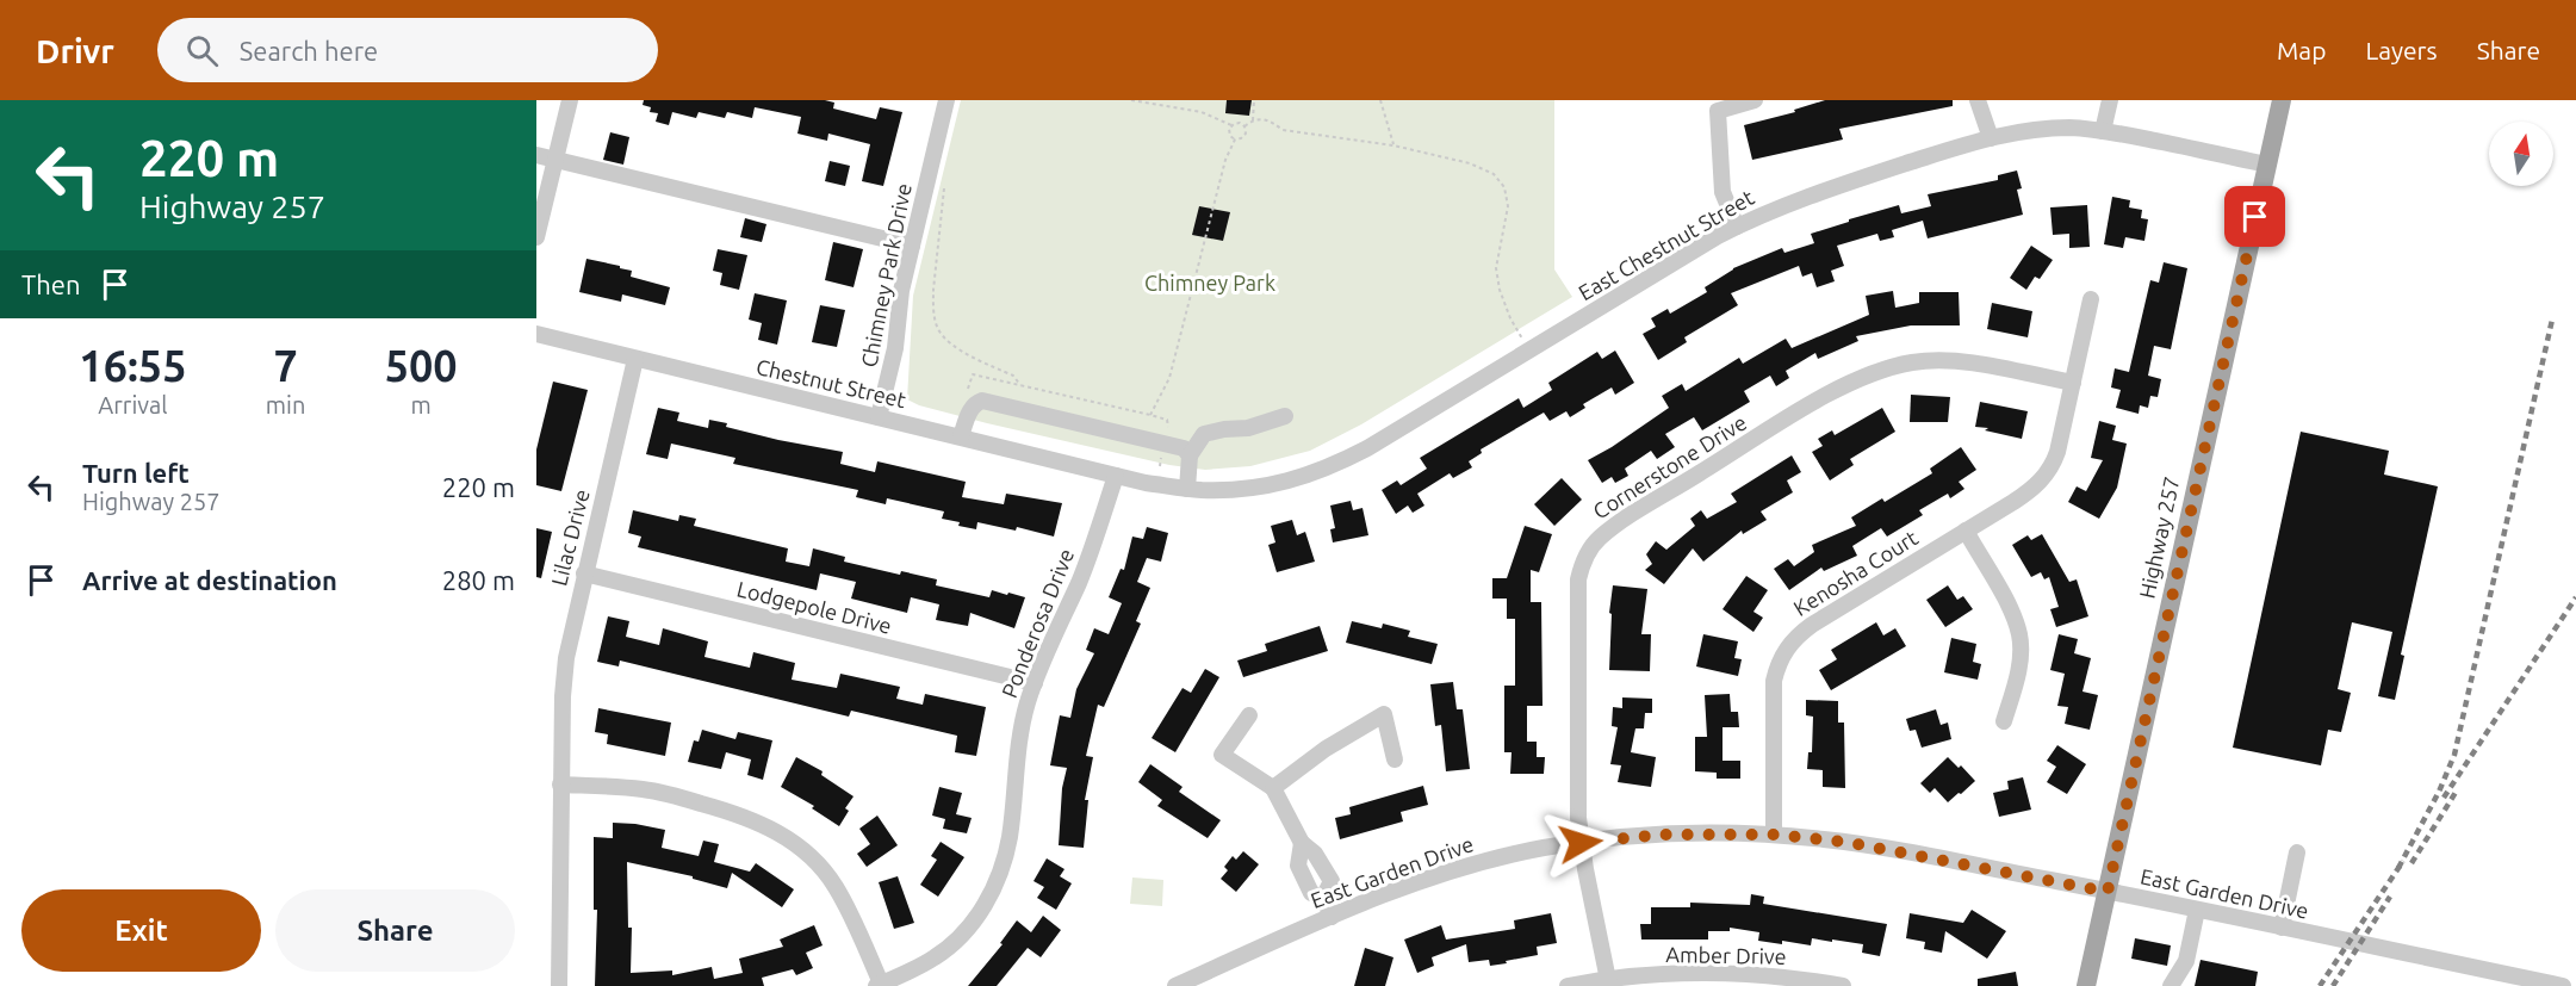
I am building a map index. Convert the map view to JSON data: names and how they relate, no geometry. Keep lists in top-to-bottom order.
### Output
{
  "streets": {
    "main road": ["Highway 257"],
    "street": [
      "East Chestnut Street",
      "Chimney Park Drive",
      "Chestnut Street",
      "Cornerstone Drive",
      "Lilac Drive",
      "Kenosha Court",
      "Lodgepole Drive",
      "Ponderosa Drive",
      "East Garden Drive",
      "Amber Drive"
    ]
  },
  "crossings": [
    ["East Chestnut Street", "Chestnut Street"],
    ["East Chestnut Street", "Highway 257"],
    ["East Chestnut Street", "Ponderosa Drive"],
    ["Chimney Park Drive", "Chestnut Street"],
    ["Chestnut Street", "Lilac Drive"],
    ["Chestnut Street", "Ponderosa Drive"],
    ["Cornerstone Drive", "Kenosha Court"],
    ["Cornerstone Drive", "East Garden Drive"],
    ["Cornerstone Drive", "Amber Drive"],
    ["Lilac Drive", "Lodgepole Drive"],
    ["Highway 257", "East Garden Drive"],
    ["Kenosha Court", "East Garden Drive"],
    ["Lodgepole Drive", "Ponderosa Drive"]
  ],
  "parks": ["Chimney Park"],
  "north": "top",
  "page": {
    "header": "Drivr",
    "search": "Search here",
    "nav": ["Map", "Layers", "Share"],
    "turn": ["220 m", "Highway 257"],
    "then": "Then",
    "eta": [
      "16:55",
      "Arrival",
      "7",
      "min",
      "500",
      "m"
    ],
    "list": [
      {
        "name": "Turn left",
        "note": "Highway 257",
        "value": "220 m"
      },
      {
        "name": "Arrive at destination",
        "value": "280 m"
      }
    ],
    "buttons": ["Exit", "Share"]
  }
}
